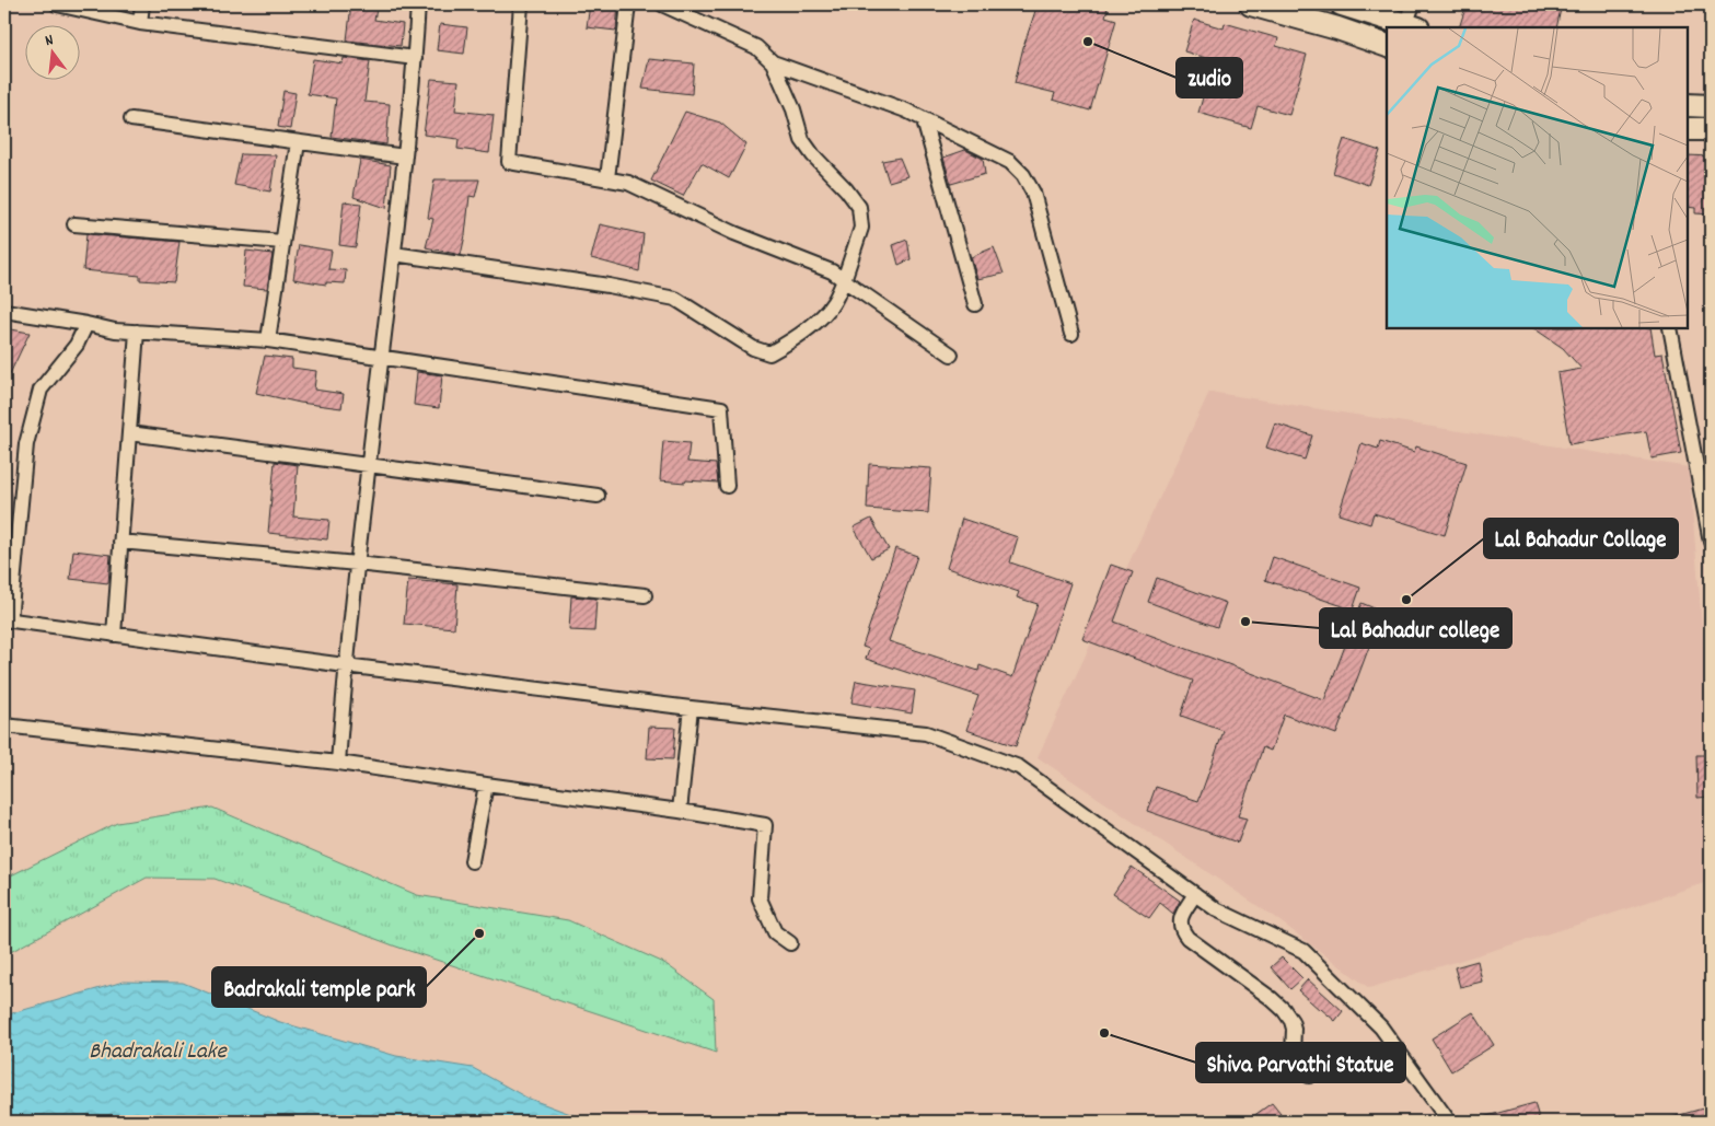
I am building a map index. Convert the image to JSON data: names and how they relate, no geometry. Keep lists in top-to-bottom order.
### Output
{
  "water": ["Bhadrakali Lake"],
  "places": [
    "zudio",
    "Lal Bahadur Collage",
    "Lal Bahadur college",
    "Badrakali temple park",
    "Shiva Parvathi Statue"
  ],
  "north": "top"
}
